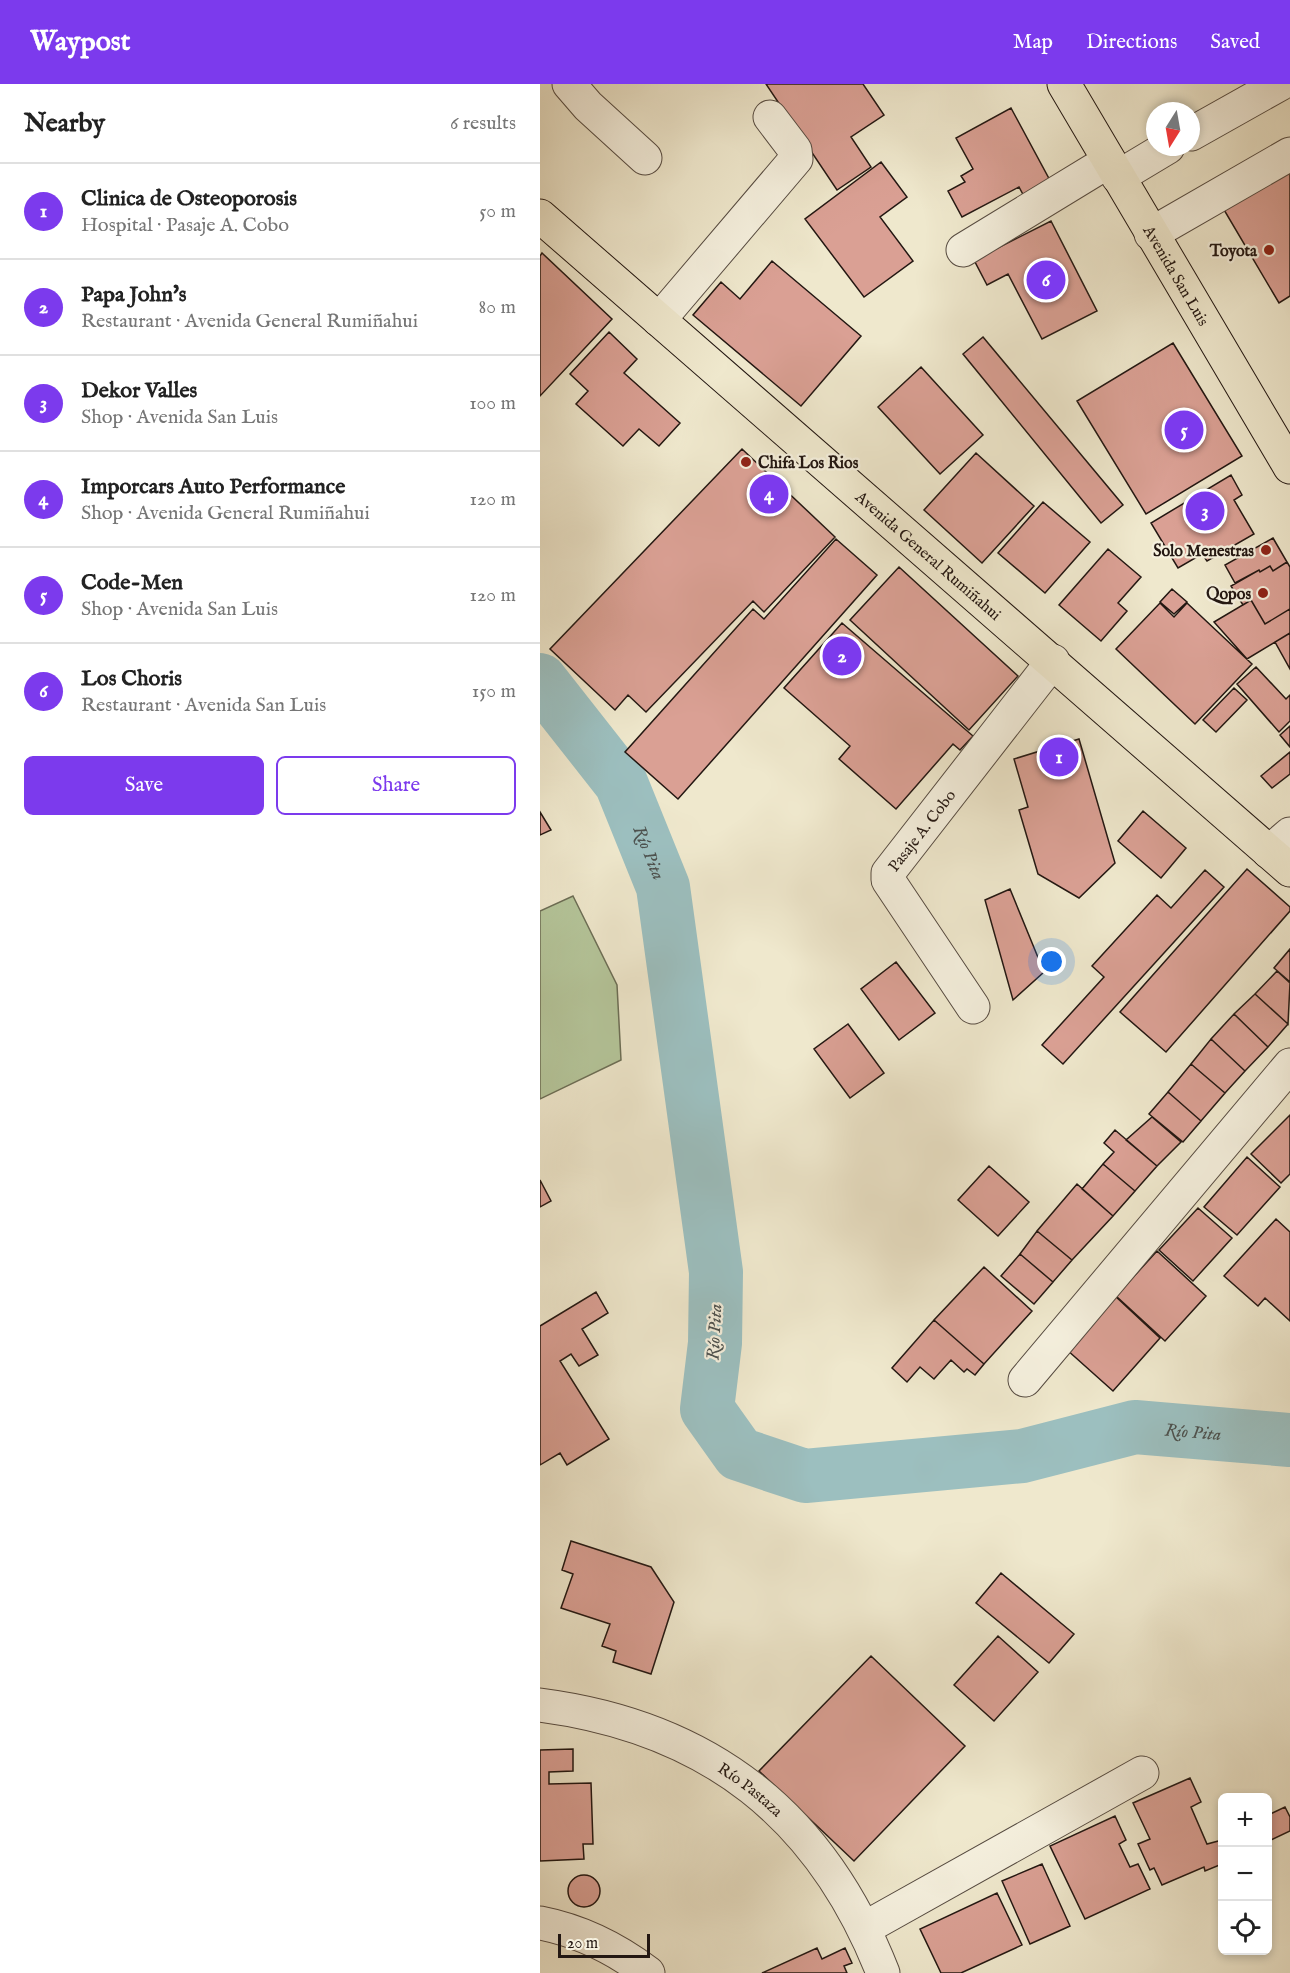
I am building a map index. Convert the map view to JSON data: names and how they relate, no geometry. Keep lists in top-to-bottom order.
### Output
{
  "streets": {
    "highway": ["Avenida San Luis", "Avenida General Rumiñahui"],
    "street": ["Pasaje A. Cobo", "Río Pastaza"]
  },
  "crossings": [
    ["Avenida General Rumiñahui", "Pasaje A. Cobo"]
  ],
  "water": ["Río Pita"],
  "places": [
    "Toyota",
    "Chifa Los Rios",
    "Solo Menestras",
    "Qopos"
  ],
  "scale_bar": "20 m",
  "north": "bottom",
  "page": {
    "header": "Waypost",
    "nav": ["Map", "Directions", "Saved"],
    "heading": ["Nearby", "6 results"],
    "list": [
      {
        "mark": "1",
        "name": "Clinica de Osteoporosis",
        "note": "Hospital · Pasaje A. Cobo",
        "value": "50 m"
      },
      {
        "mark": "2",
        "name": "Papa John's",
        "note": "Restaurant · Avenida General Rumiñahui",
        "value": "80 m"
      },
      {
        "mark": "3",
        "name": "Dekor Valles",
        "note": "Shop · Avenida San Luis",
        "value": "100 m"
      },
      {
        "mark": "4",
        "name": "Imporcars Auto Performance",
        "note": "Shop · Avenida General Rumiñahui",
        "value": "120 m"
      },
      {
        "mark": "5",
        "name": "Code-Men",
        "note": "Shop · Avenida San Luis",
        "value": "120 m"
      },
      {
        "mark": "6",
        "name": "Los Choris",
        "note": "Restaurant · Avenida San Luis",
        "value": "150 m"
      }
    ],
    "pins": [
      "6",
      "5",
      "4",
      "3",
      "2",
      "1"
    ],
    "buttons": ["Save", "Share"],
    "map_buttons": ["+", "−"],
    "scale": "20 m"
  }
}
